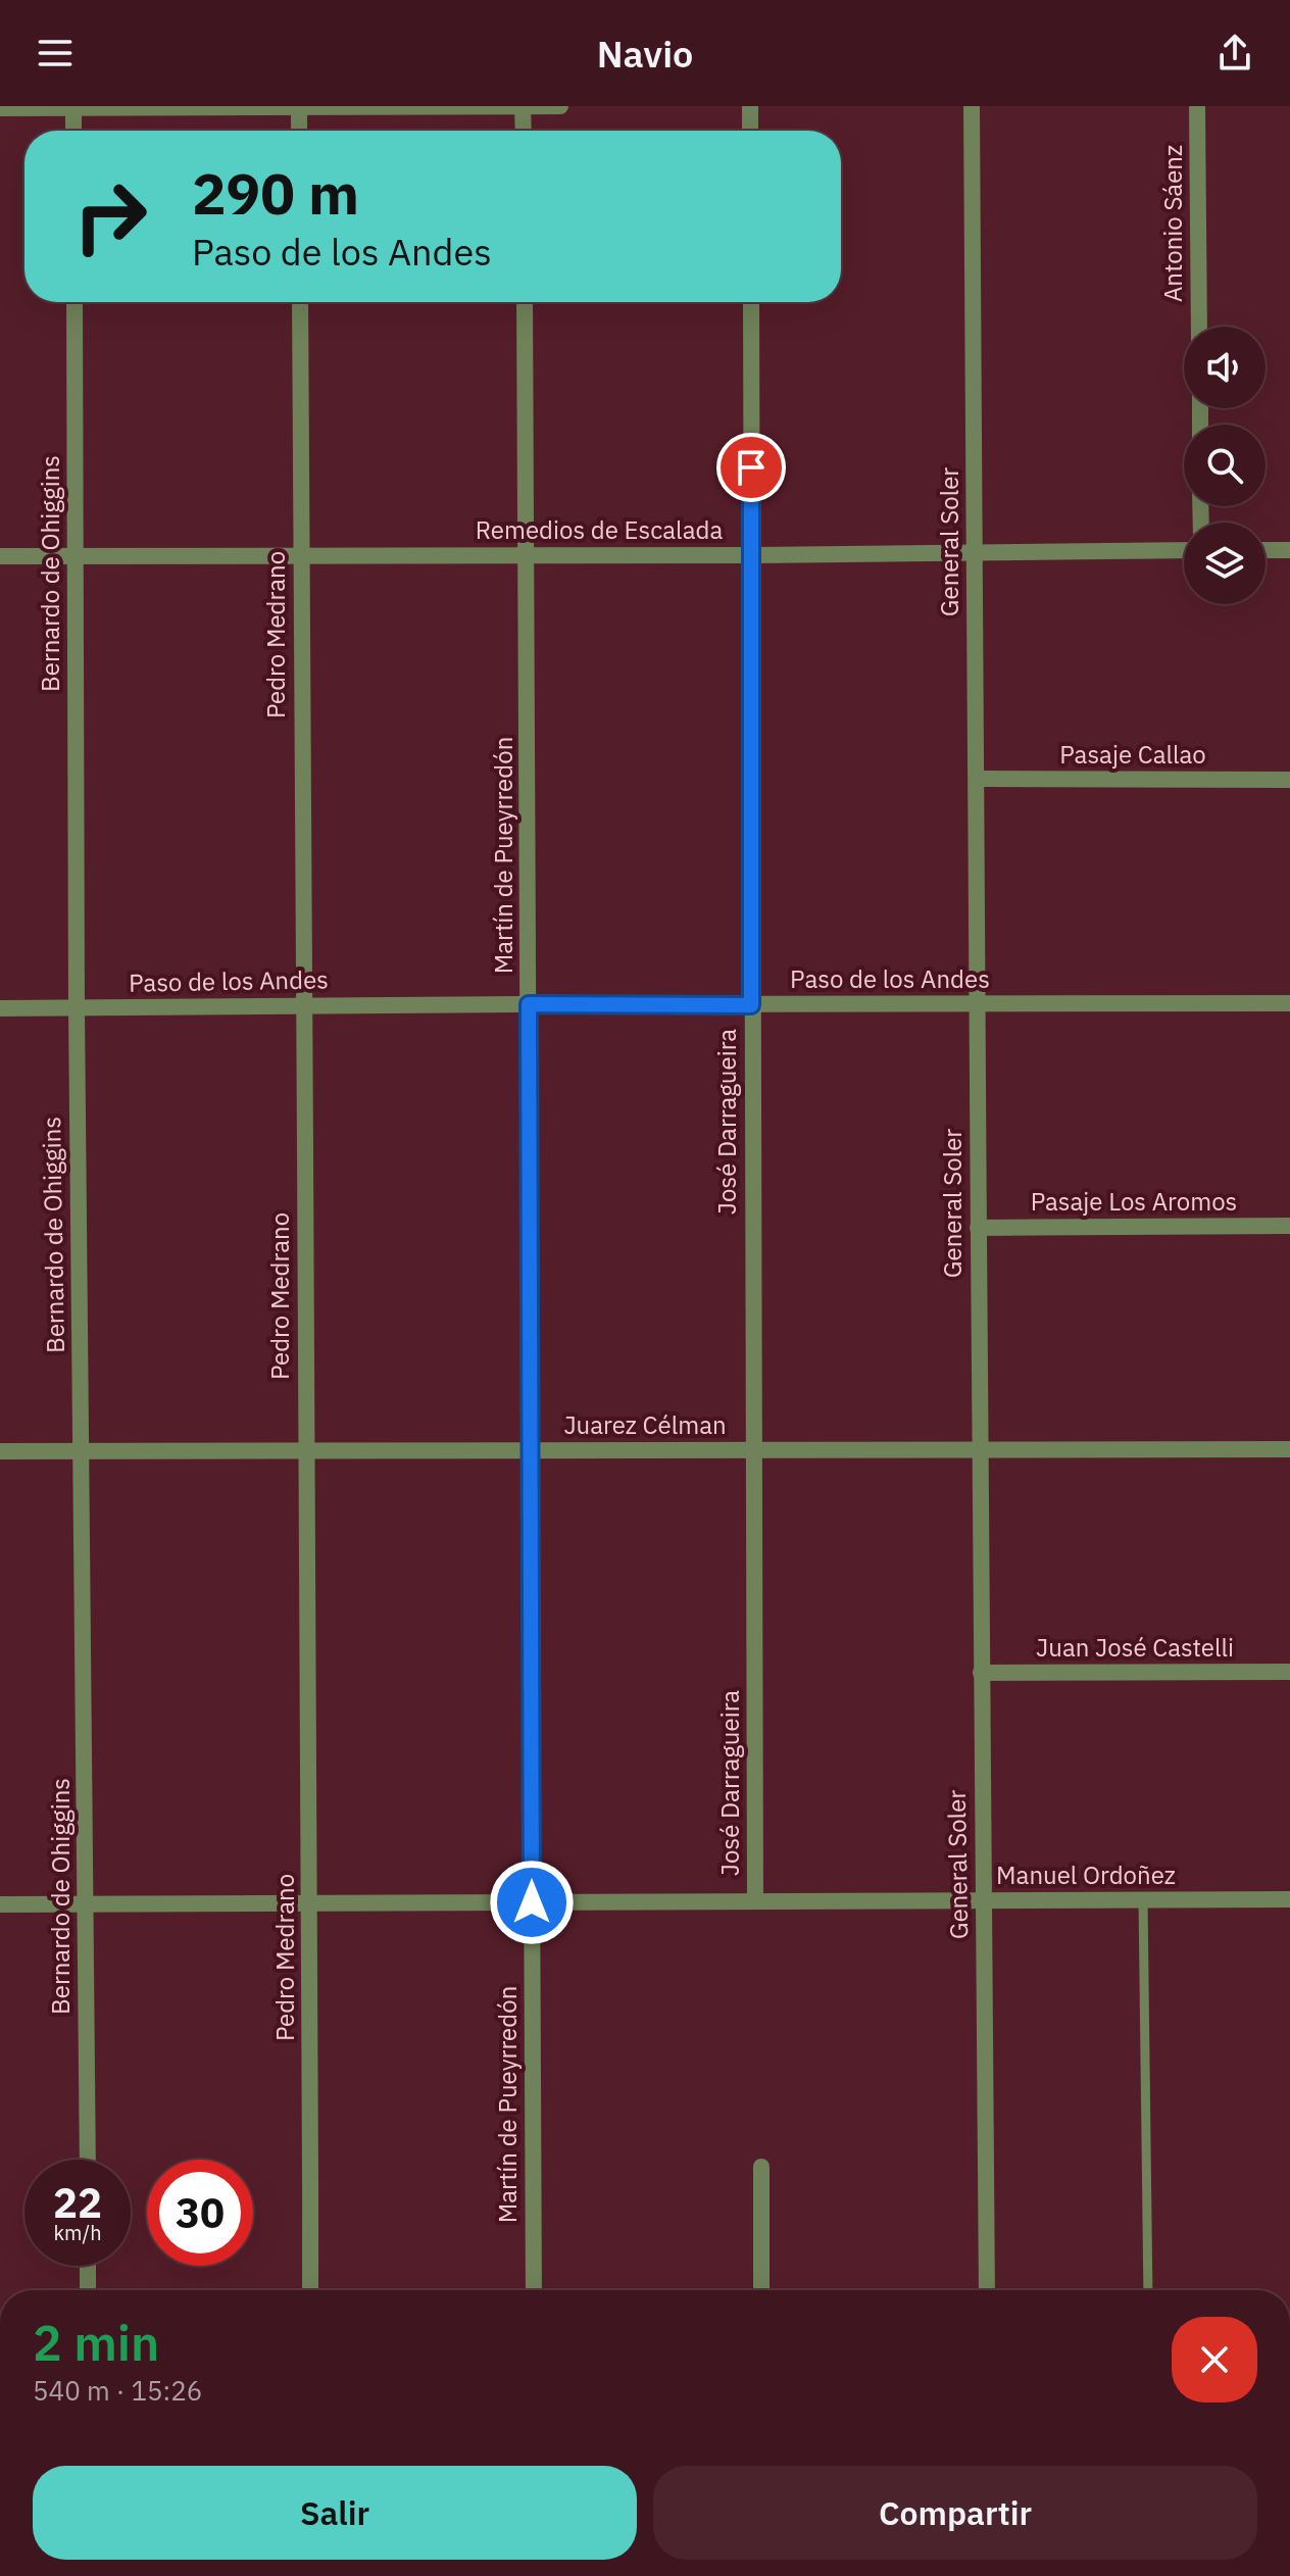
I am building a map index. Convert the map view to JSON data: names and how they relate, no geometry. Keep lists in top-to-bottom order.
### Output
{
  "streets": {
    "street": [
      "Antonio Sáenz",
      "Remedios de Escalada",
      "General Soler",
      "Bernardo de Ohiggins",
      "Pedro Medrano",
      "Pasaje Callao",
      "Martín de Pueyrredón",
      "Paso de los Andes",
      "José Darragueira",
      "Pasaje Los Aromos",
      "Juarez Célman",
      "Juan José Castelli",
      "Manuel Ordoñez"
    ]
  },
  "crossings": [
    ["Remedios de Escalada", "General Soler"],
    ["Remedios de Escalada", "Bernardo de Ohiggins"],
    ["Remedios de Escalada", "Pedro Medrano"],
    ["Remedios de Escalada", "Martín de Pueyrredón"],
    ["Remedios de Escalada", "José Darragueira"],
    ["General Soler", "Pasaje Callao"],
    ["General Soler", "Paso de los Andes"],
    ["General Soler", "Pasaje Los Aromos"],
    ["General Soler", "Juarez Célman"],
    ["General Soler", "Juan José Castelli"],
    ["General Soler", "Manuel Ordoñez"],
    ["Bernardo de Ohiggins", "Paso de los Andes"],
    ["Bernardo de Ohiggins", "Juarez Célman"],
    ["Bernardo de Ohiggins", "Manuel Ordoñez"],
    ["Pedro Medrano", "Paso de los Andes"],
    ["Pedro Medrano", "Juarez Célman"],
    ["Pedro Medrano", "Manuel Ordoñez"],
    ["Martín de Pueyrredón", "Paso de los Andes"],
    ["Martín de Pueyrredón", "Juarez Célman"],
    ["Martín de Pueyrredón", "Manuel Ordoñez"],
    ["Paso de los Andes", "José Darragueira"],
    ["José Darragueira", "Juarez Célman"],
    ["José Darragueira", "Manuel Ordoñez"]
  ],
  "page": {
    "header": "Navio",
    "turn": ["290 m", "Paso de los Andes"],
    "speed": "22 km/h",
    "limit": "30",
    "heading": ["2 min", "540 m · 15:26"],
    "buttons": ["Salir", "Compartir"]
  }
}
